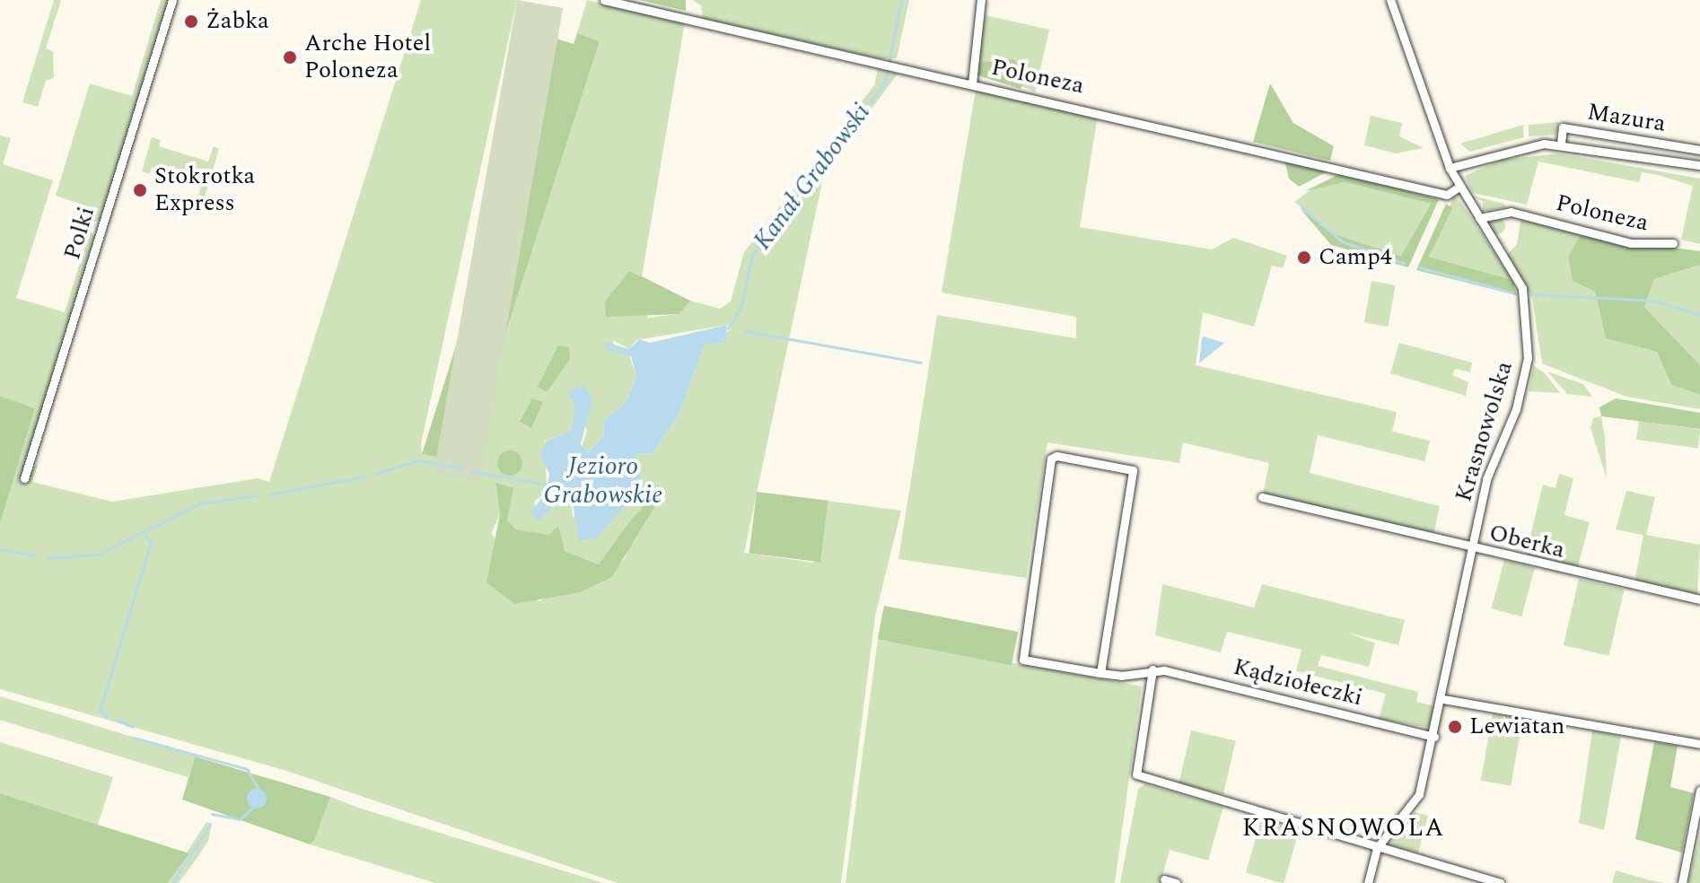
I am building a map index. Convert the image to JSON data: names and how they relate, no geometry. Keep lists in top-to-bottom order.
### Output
{
  "streets": {
    "street": [
      "Poloneza",
      "Mazura",
      "Polki",
      "Krasnowolska",
      "Oberka",
      "Kądziołeczki"
    ]
  },
  "crossings": [
    ["Poloneza", "Krasnowolska"],
    ["Krasnowolska", "Oberka"],
    ["Krasnowolska", "Kądziołeczki"]
  ],
  "districts": ["KRASNOWOLA"],
  "water": ["Kanał Grabowski", "Jezioro Grabowskie"],
  "places": [
    "Żabka",
    "Arche Hotel Poloneza",
    "Stokrotka Express",
    "Camp4",
    "Lewiatan"
  ]
}
